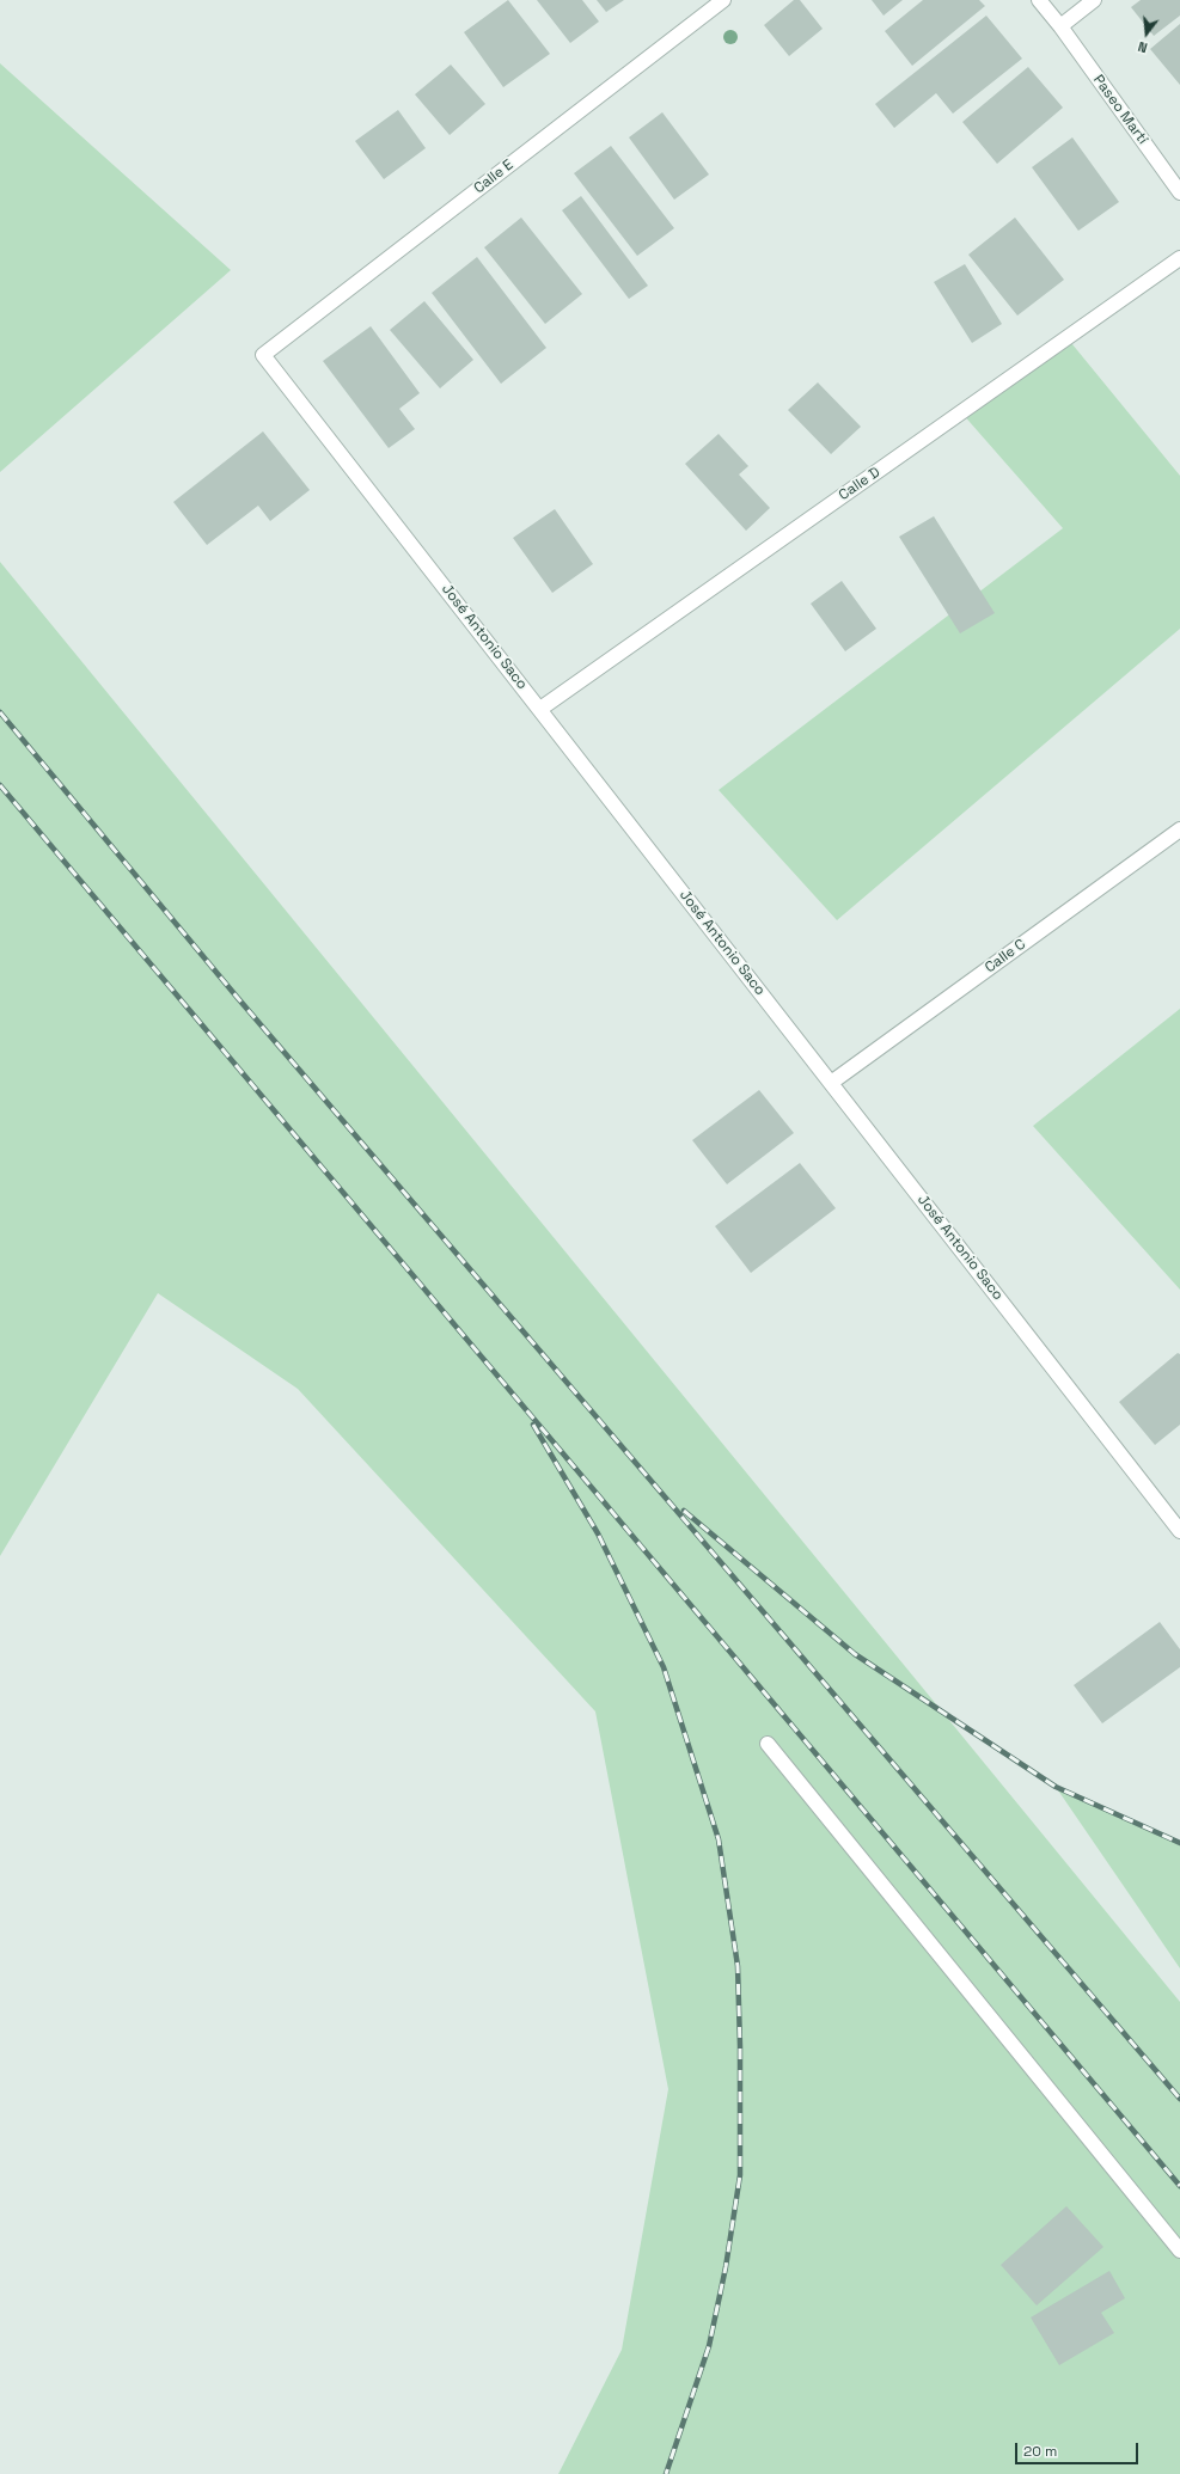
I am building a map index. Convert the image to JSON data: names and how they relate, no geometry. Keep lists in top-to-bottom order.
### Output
{
  "streets": {
    "street": [
      "Paseo Martí",
      "Calle E",
      "Calle D",
      "José Antonio Saco",
      "Calle C"
    ]
  },
  "crossings": [
    ["Calle E", "José Antonio Saco"],
    ["Calle D", "José Antonio Saco"],
    ["José Antonio Saco", "Calle C"]
  ],
  "scale_bar": "20 m",
  "north": "bottom"
}
